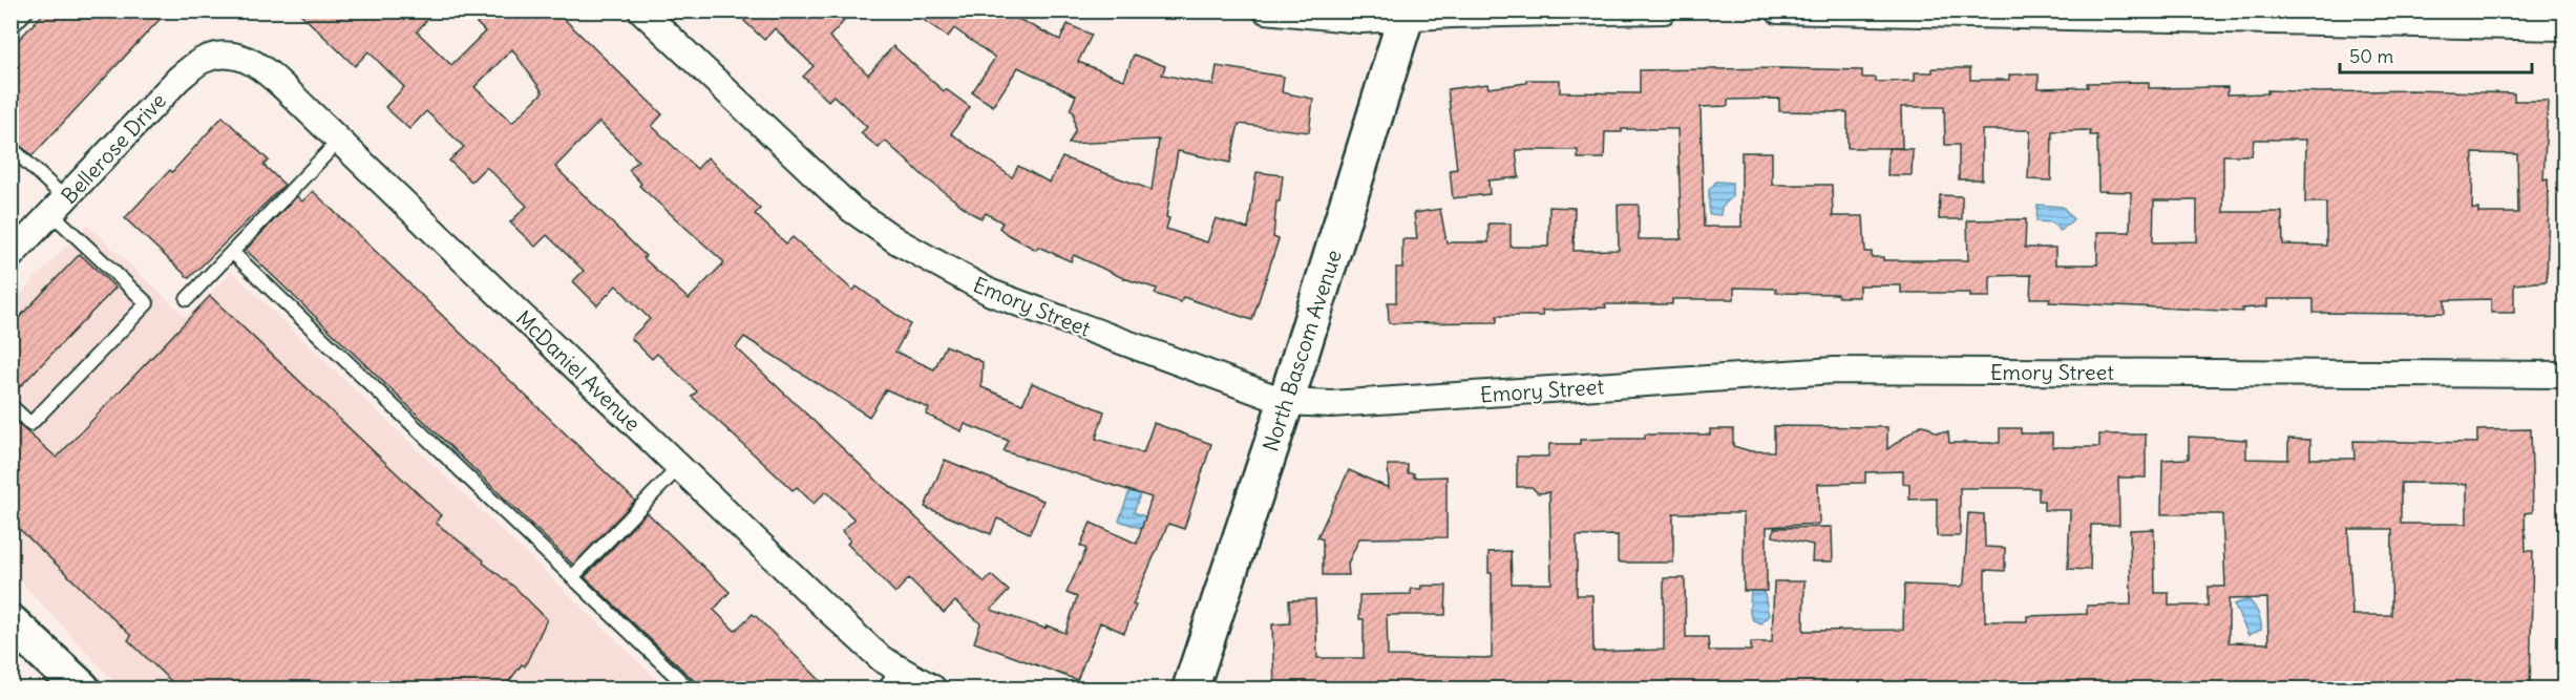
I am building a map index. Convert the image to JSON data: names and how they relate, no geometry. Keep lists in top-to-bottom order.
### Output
{
  "streets": {
    "main road": ["North Bascom Avenue"],
    "street": ["Bellerose Drive", "Emory Street", "McDaniel Avenue"]
  },
  "crossings": [
    ["Bellerose Drive", "McDaniel Avenue"],
    ["Emory Street", "North Bascom Avenue"]
  ],
  "scale_bar": "50 m"
}
